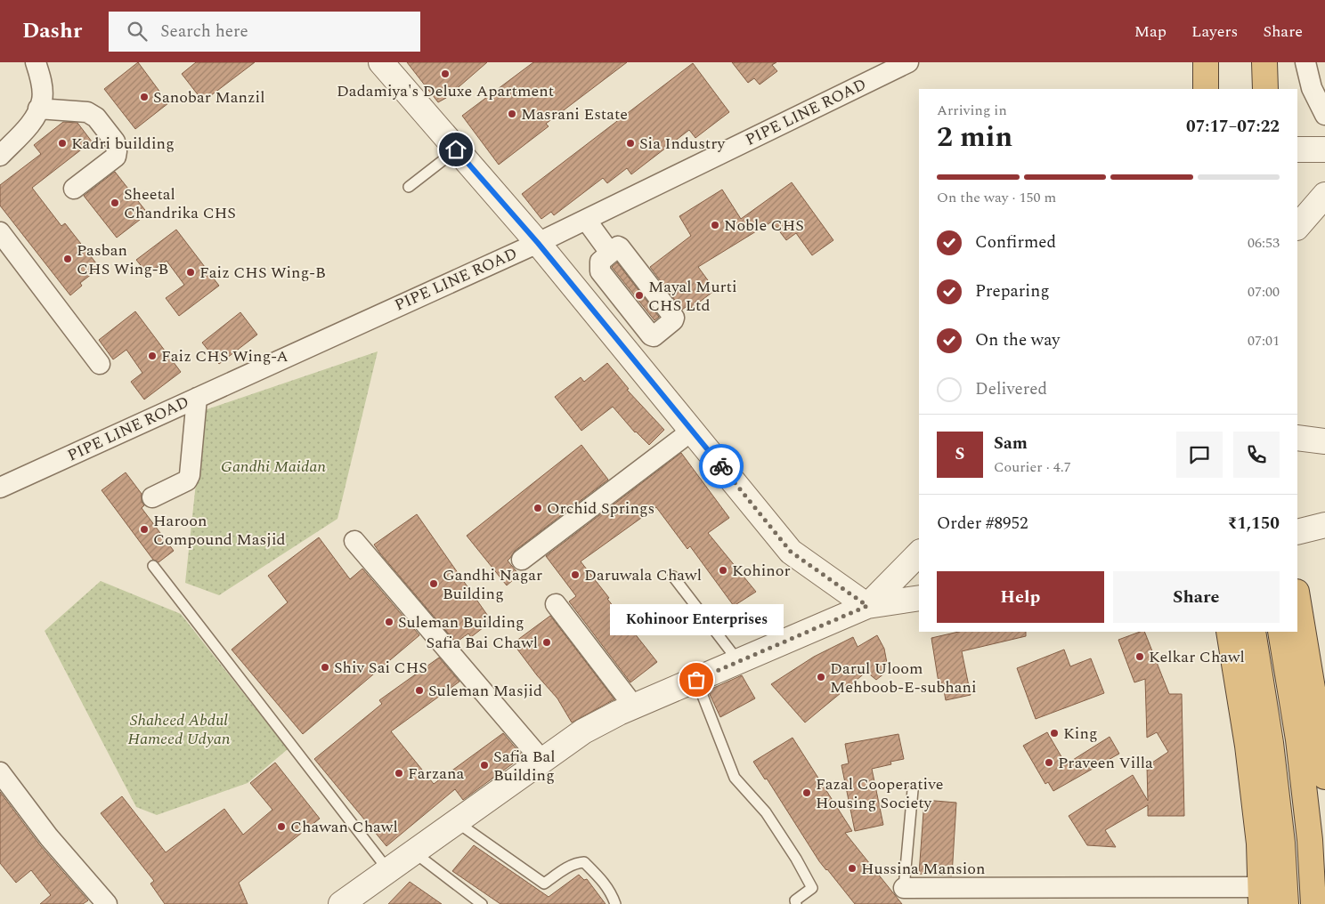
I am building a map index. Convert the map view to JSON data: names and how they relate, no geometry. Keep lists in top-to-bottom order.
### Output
{
  "streets": {
    "street": ["PIPE LINE ROAD"]
  },
  "parks": ["Gandhi Maidan", "Shaheed Abdul Hameed Udyan"],
  "places": [
    "Dadamiya's Deluxe Apartment",
    "Sanobar Manzil",
    "Masrani Estate",
    "Kadri building",
    "Sia Industry",
    "Sheetal Chandrika CHS",
    "Noble CHS",
    "Pasban CHS Wing-B",
    "Faiz CHS Wing-B",
    "Mayal Murti CHS Ltd",
    "Faiz CHS Wing-A",
    "Orchid Springs",
    "Haroon Compound Masjid",
    "Kohinor",
    "Daruwala Chawl",
    "Gandhi Nagar Building",
    "Suleman Building",
    "Safia Bai Chawl",
    "Kelkar Chawl",
    "Shiv Sai CHS",
    "Darul Uloom Mehboob-E-subhani",
    "Kohinoor Enterprises",
    "Suleman Masjid",
    "King",
    "Praveen Villa",
    "Safia Bal Building",
    "Farzana",
    "Fazal Cooperative Housing Society",
    "Chawan Chawl",
    "Hussina Mansion"
  ],
  "page": {
    "header": "Dashr",
    "search": "Search here",
    "nav": ["Map", "Layers", "Share"],
    "heading": ["2 min", "Arriving in", "07:17–07:22"],
    "panel": [
      "Sam",
      "Courier · 4.7",
      "Order #8952",
      "₹1,150"
    ],
    "bar": "On the way · 150 m",
    "list": [
      ["Confirmed", "06:53"],
      ["Preparing", "07:00"],
      ["On the way", "07:01"],
      "Delivered"
    ],
    "round": "S",
    "buttons": ["Help", "Share"],
    "bubble": "Kohinoor Enterprises"
  }
}
